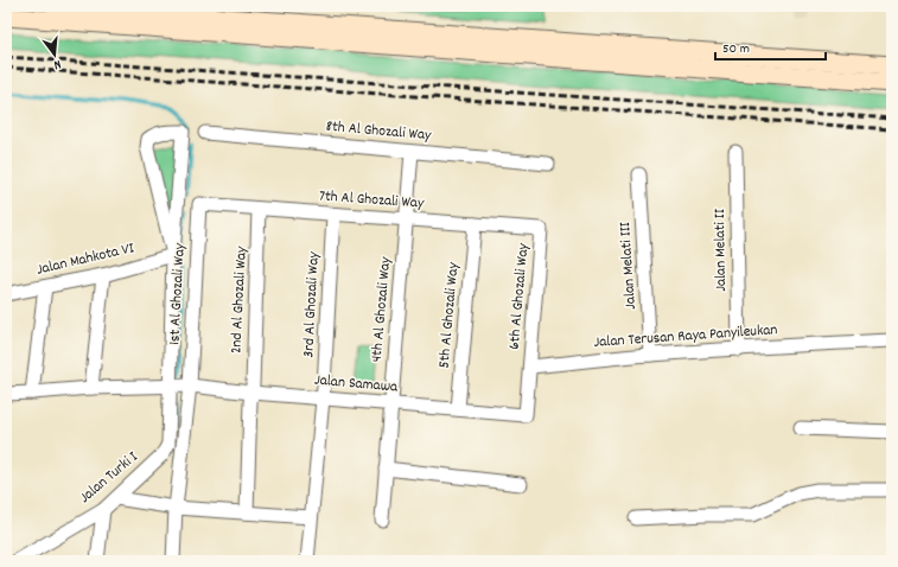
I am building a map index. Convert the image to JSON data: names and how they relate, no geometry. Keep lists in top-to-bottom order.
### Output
{
  "streets": {
    "street": [
      "8th Al Ghozali Way",
      "7th Al Ghozali Way",
      "Jalan Melati II",
      "Jalan Mahkota VI",
      "Jalan Melati III",
      "1st Al Ghozali Way",
      "6th Al Ghozali Way",
      "2nd Al Ghozali Way",
      "3rd Al Ghozali Way",
      "4th Al Ghozali Way",
      "5th Al Ghozali Way",
      "Jalan Terusan Raya Panyileukan",
      "Jalan Samawa",
      "Jalan Turki I"
    ]
  },
  "crossings": [
    ["8th Al Ghozali Way", "4th Al Ghozali Way"],
    ["7th Al Ghozali Way", "1st Al Ghozali Way"],
    ["7th Al Ghozali Way", "6th Al Ghozali Way"],
    ["7th Al Ghozali Way", "2nd Al Ghozali Way"],
    ["7th Al Ghozali Way", "3rd Al Ghozali Way"],
    ["7th Al Ghozali Way", "4th Al Ghozali Way"],
    ["7th Al Ghozali Way", "5th Al Ghozali Way"],
    ["Jalan Melati II", "Jalan Terusan Raya Panyileukan"],
    ["Jalan Melati III", "Jalan Terusan Raya Panyileukan"],
    ["1st Al Ghozali Way", "Jalan Samawa"],
    ["1st Al Ghozali Way", "Jalan Turki I"],
    ["6th Al Ghozali Way", "Jalan Terusan Raya Panyileukan"],
    ["6th Al Ghozali Way", "Jalan Samawa"],
    ["2nd Al Ghozali Way", "Jalan Samawa"],
    ["3rd Al Ghozali Way", "Jalan Samawa"],
    ["4th Al Ghozali Way", "Jalan Samawa"],
    ["5th Al Ghozali Way", "Jalan Samawa"],
    ["Jalan Terusan Raya Panyileukan", "Jalan Samawa"],
    ["Jalan Samawa", "Jalan Turki I"]
  ],
  "scale_bar": "50 m",
  "north": "bottom"
}
